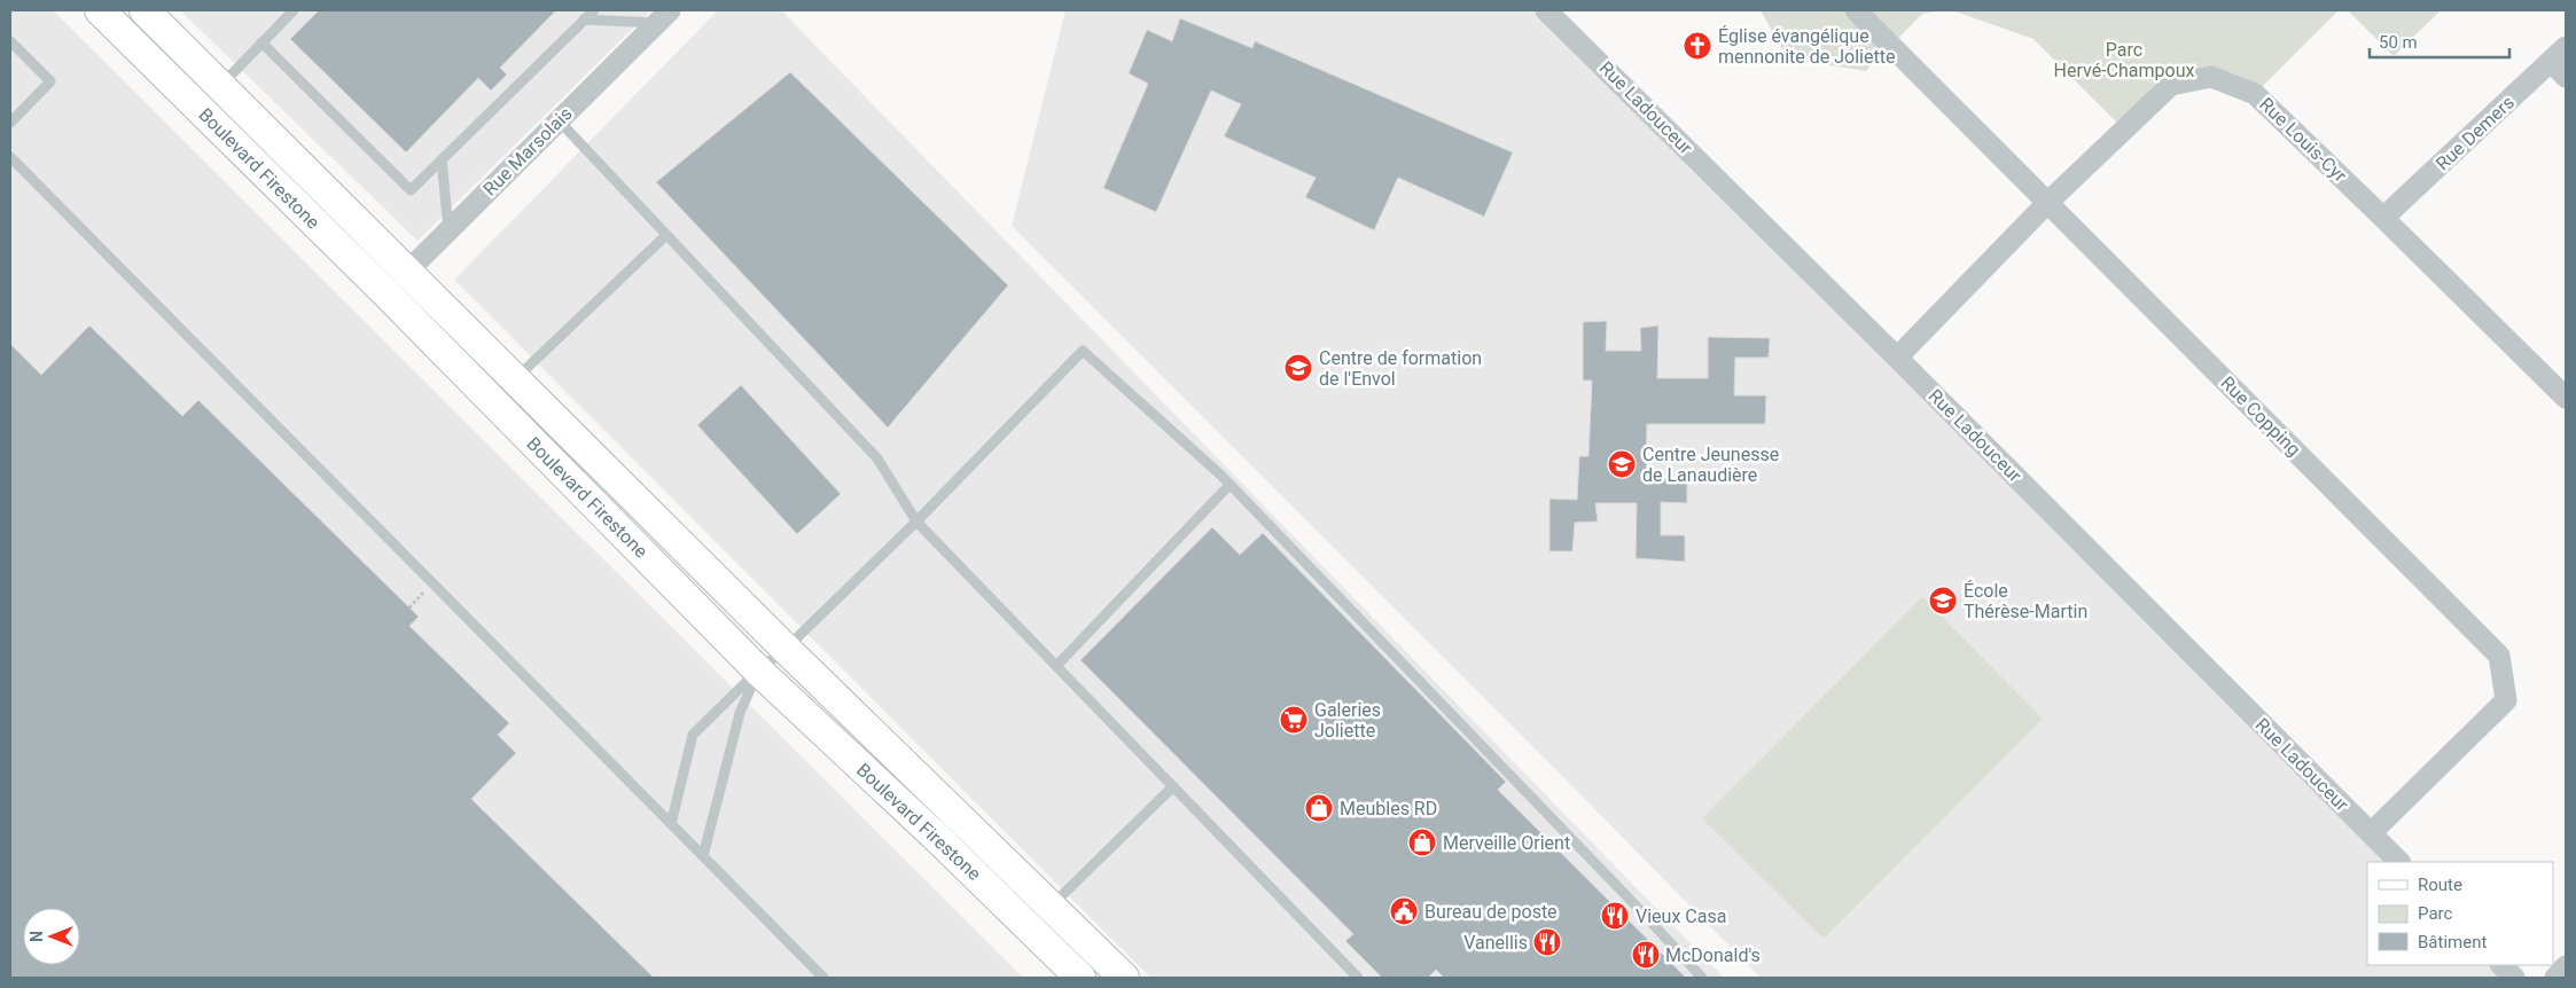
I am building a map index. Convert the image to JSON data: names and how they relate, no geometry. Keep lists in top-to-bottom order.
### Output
{
  "streets": {
    "main road": ["Boulevard Firestone"],
    "street": [
      "Rue Ladouceur",
      "Rue Demers",
      "Rue Louis-Cyr",
      "Rue Marsolais",
      "Rue Copping"
    ]
  },
  "crossings": [
    ["Rue Ladouceur", "Rue Louis-Cyr"],
    ["Rue Ladouceur", "Rue Copping"],
    ["Rue Demers", "Rue Louis-Cyr"],
    ["Rue Louis-Cyr", "Rue Copping"],
    ["Rue Marsolais", "Boulevard Firestone"]
  ],
  "parks": ["Parc Hervé-Champoux"],
  "places": {
    "church": ["Église évangélique mennonite de Joliette"],
    "school or university": ["Centre de formation de l'Envol", "Centre Jeunesse de Lanaudière", "École Thérèse-Martin"],
    "supermarket": ["Galeries Joliette"],
    "shop": ["Meubles RD", "Merveille Orient"],
    "public building": ["Bureau de poste"],
    "restaurant": ["Vieux Casa", "Vanellis", "McDonald's"]
  },
  "legend": ["Route", "Parc", "Bâtiment"],
  "scale_bar": "50 m",
  "north": "left"
}
